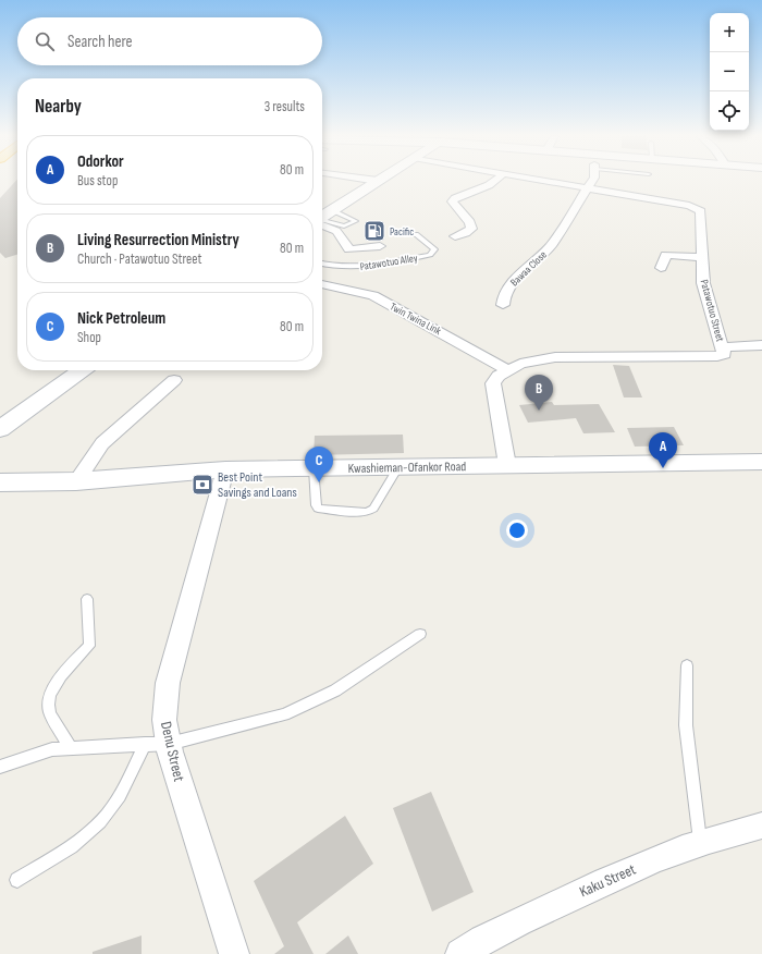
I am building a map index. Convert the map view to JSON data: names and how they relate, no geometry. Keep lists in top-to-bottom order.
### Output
{
  "streets": {
    "main road": ["Kwashieman-Ofankor Road"],
    "street": [
      "Bawaa Close",
      "Patawotuo Street",
      "Twin Twina Link",
      "Denu Street",
      "Kaku Street"
    ],
    "lane": ["Patawotuo Alley"]
  },
  "crossings": [
    ["Bawaa Close", "Patawotuo Street"],
    ["Patawotuo Street", "Twin Twina Link"],
    ["Patawotuo Street", "Kwashieman-Ofankor Road"],
    ["Kwashieman-Ofankor Road", "Denu Street"]
  ],
  "places": {
    "fuel station": ["Pacific"],
    "bank": ["Best Point Savings and Loans"]
  },
  "page": {
    "map_buttons": ["+", "−"],
    "search": "Search here",
    "heading": ["Nearby", "3 results"],
    "list": [
      {
        "mark": "A",
        "name": "Odorkor",
        "note": "Bus stop",
        "value": "80 m"
      },
      {
        "mark": "B",
        "name": "Living Resurrection Ministry",
        "note": "Church · Patawotuo Street",
        "value": "80 m"
      },
      {
        "mark": "C",
        "name": "Nick Petroleum",
        "note": "Shop",
        "value": "80 m"
      }
    ],
    "pins": ["B", "A", "C"]
  }
}
